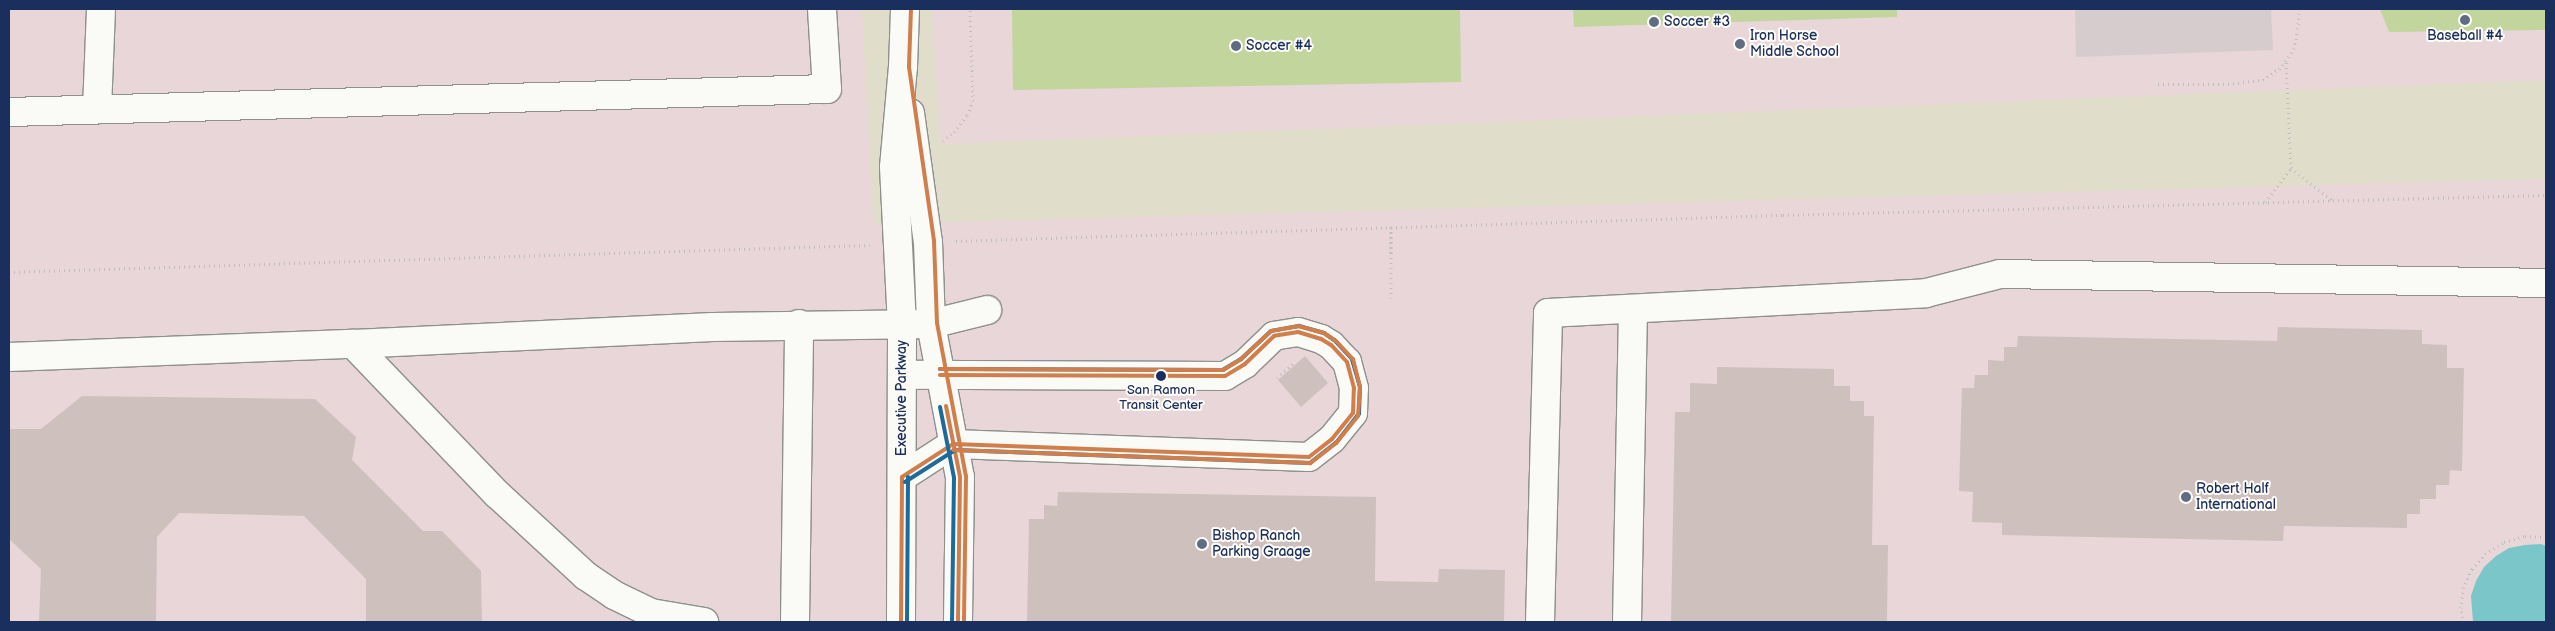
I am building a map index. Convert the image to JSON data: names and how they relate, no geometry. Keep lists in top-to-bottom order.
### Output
{
  "streets": {
    "street": ["Executive Parkway"]
  },
  "places": [
    "Baseball #4",
    "Soccer #3",
    "Iron Horse Middle School",
    "Soccer #4",
    "San Ramon Transit Center",
    "Robert Half International",
    "Bishop Ranch Parking Graage"
  ]
}
